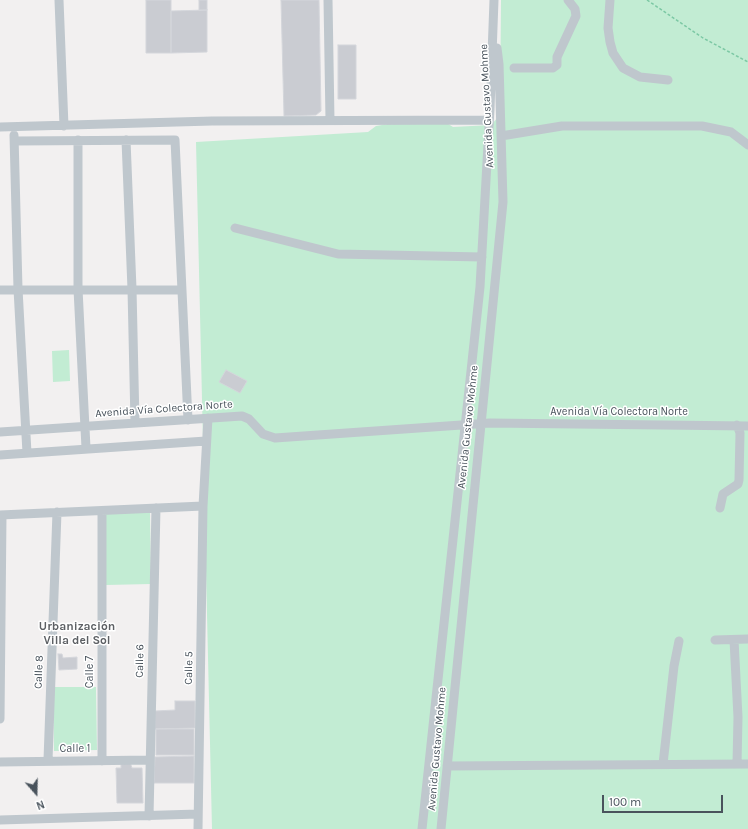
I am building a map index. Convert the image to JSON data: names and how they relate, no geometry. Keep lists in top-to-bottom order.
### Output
{
  "streets": {
    "street": [
      "Avenida Gustavo Mohme",
      "Avenida Vía Colectora Norte",
      "Calle 6",
      "Calle 5",
      "Calle 8",
      "Calle 7",
      "Calle 1"
    ]
  },
  "crossings": [
    ["Avenida Gustavo Mohme", "Avenida Vía Colectora Norte"],
    ["Avenida Vía Colectora Norte", "Calle 5"],
    ["Calle 6", "Calle 1"],
    ["Calle 8", "Calle 1"],
    ["Calle 7", "Calle 1"]
  ],
  "districts": ["Urbanización Villa del Sol"],
  "scale_bar": "100 m",
  "north": "bottom"
}
